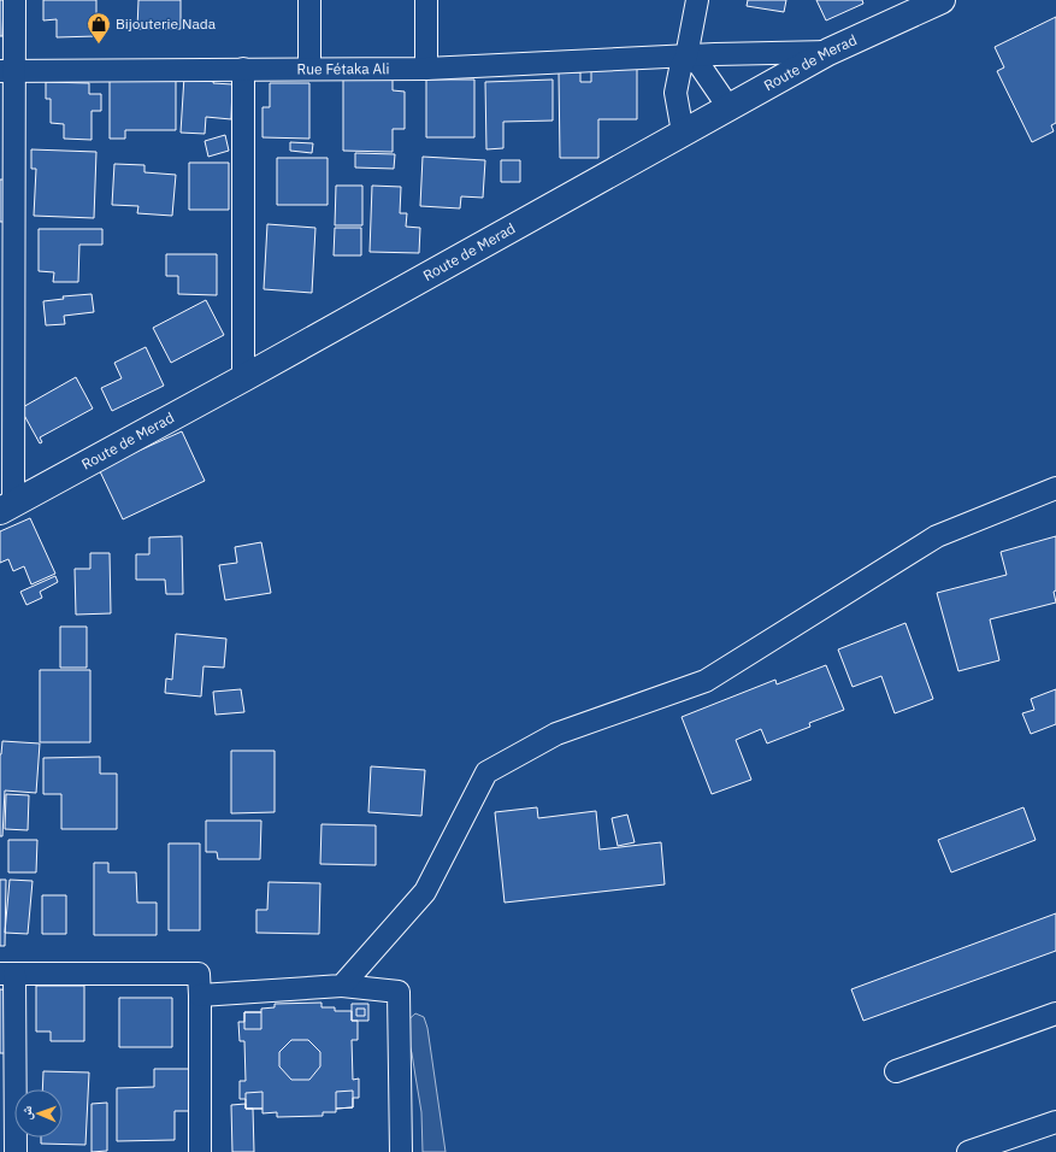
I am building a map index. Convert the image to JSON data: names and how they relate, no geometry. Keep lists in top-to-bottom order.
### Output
{
  "streets": {
    "main road": ["Route de Merad"],
    "street": ["Rue Fétaka Ali"]
  },
  "crossings": [
    ["Route de Merad", "Rue Fétaka Ali"]
  ],
  "places": {
    "shop": ["Bijouterie Nada"]
  },
  "north": "left"
}
